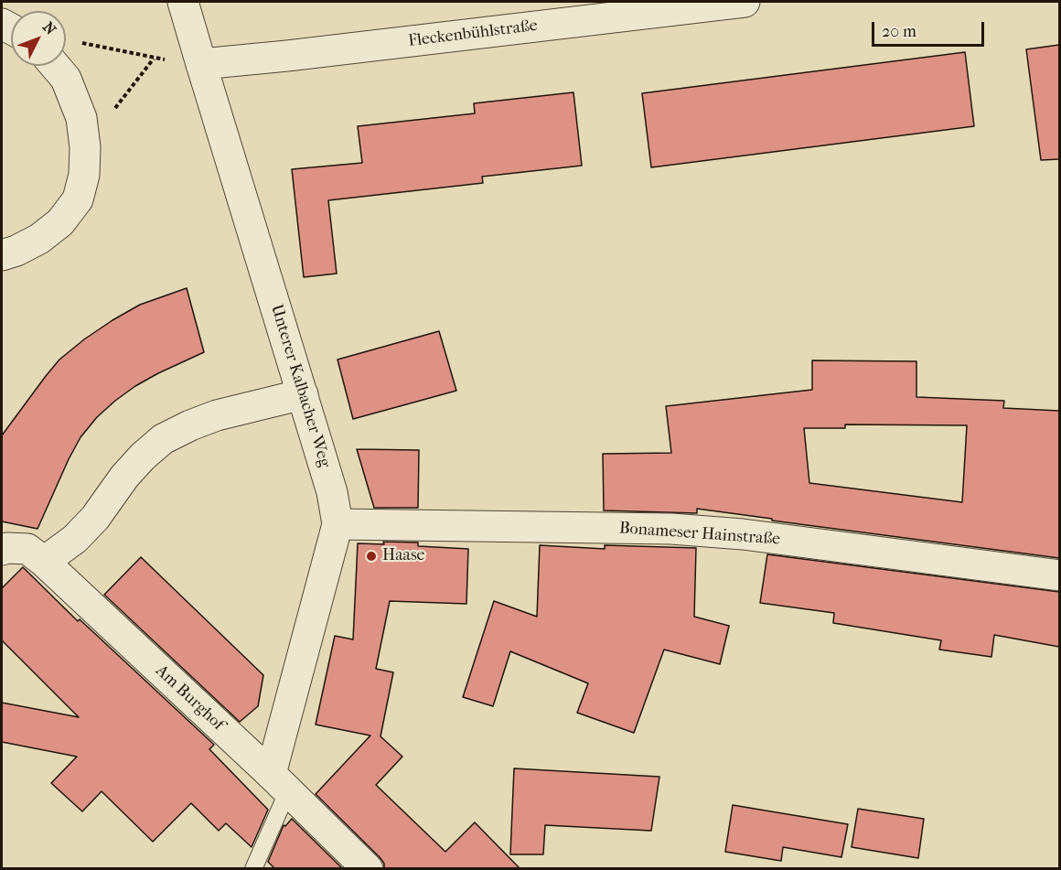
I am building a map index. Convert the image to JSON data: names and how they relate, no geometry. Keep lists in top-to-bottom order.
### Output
{
  "streets": {
    "street": [
      "Fleckenbühlstraße",
      "Unterer Kalbacher Weg",
      "Bonameser Hainstraße",
      "Am Burghof"
    ]
  },
  "crossings": [
    ["Fleckenbühlstraße", "Unterer Kalbacher Weg"],
    ["Unterer Kalbacher Weg", "Bonameser Hainstraße"],
    ["Unterer Kalbacher Weg", "Am Burghof"]
  ],
  "places": ["Haase"],
  "scale_bar": "20 m",
  "north": "top right"
}
